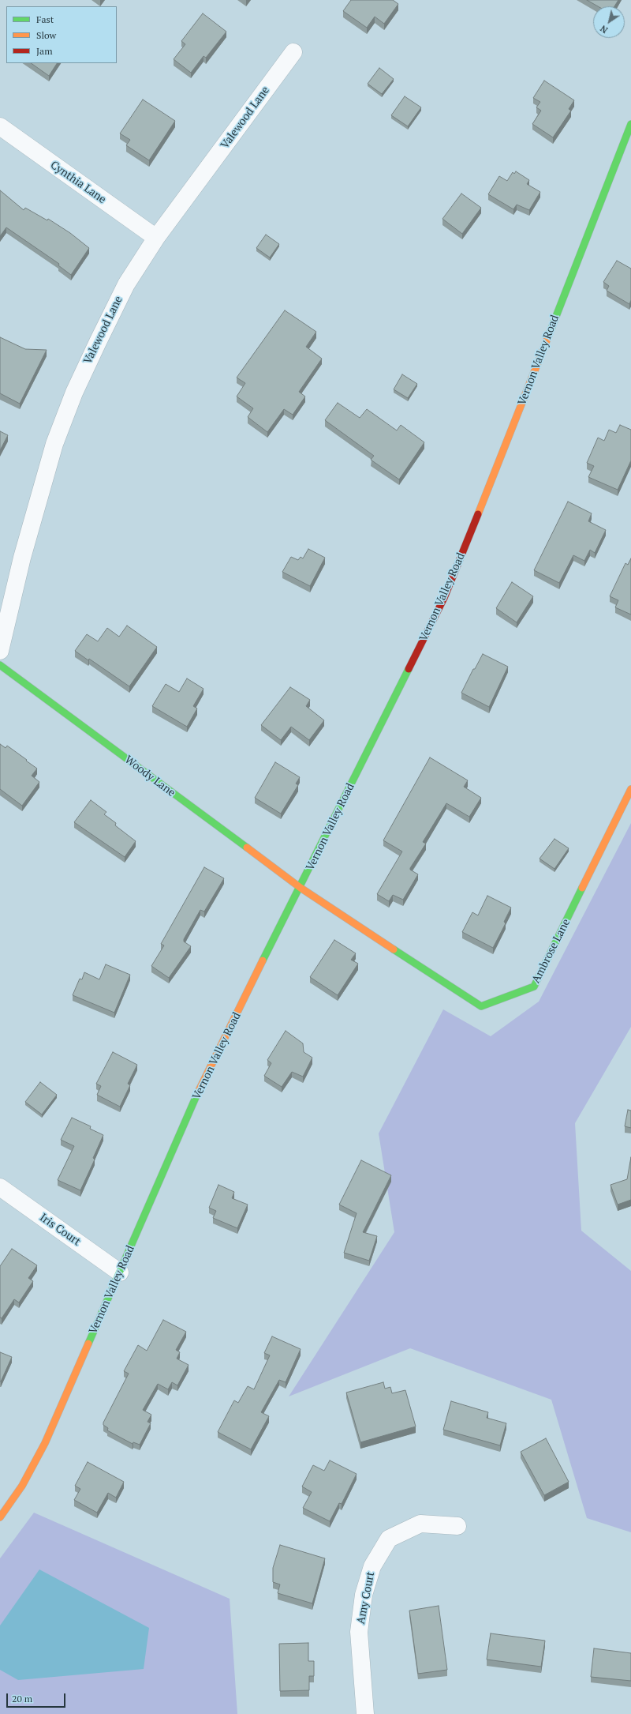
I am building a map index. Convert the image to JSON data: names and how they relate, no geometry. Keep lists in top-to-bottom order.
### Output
{
  "streets": {
    "main road": ["Vernon Valley Road", "Woody Lane", "Ambrose Lane"],
    "street": [
      "Valewood Lane",
      "Cynthia Lane",
      "Iris Court",
      "Amy Court"
    ]
  },
  "crossings": [
    ["Valewood Lane", "Cynthia Lane"],
    ["Vernon Valley Road", "Woody Lane"],
    ["Vernon Valley Road", "Ambrose Lane"],
    ["Vernon Valley Road", "Iris Court"],
    ["Woody Lane", "Ambrose Lane"]
  ],
  "legend": ["Fast", "Slow", "Jam"],
  "scale_bar": "20 m",
  "north": "bottom left"
}
